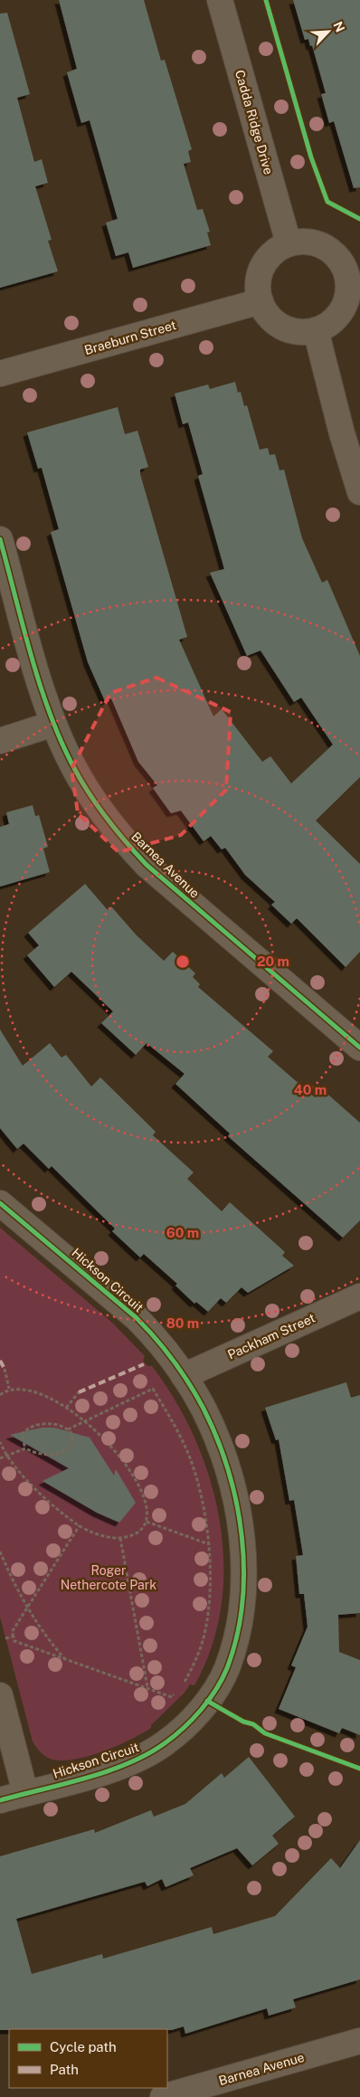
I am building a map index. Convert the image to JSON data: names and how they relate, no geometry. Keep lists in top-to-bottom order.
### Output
{
  "streets": {
    "street": [
      "Cadda Ridge Drive",
      "Braeburn Street",
      "Barnea Avenue",
      "Hickson Circuit",
      "Packham Street"
    ]
  },
  "crossings": [
    ["Cadda Ridge Drive", "Braeburn Street"],
    ["Hickson Circuit", "Packham Street"]
  ],
  "parks": ["Roger Nethercote Park"],
  "legend": ["Cycle path", "Path"],
  "north": "top right",
  "rings": [
    "20 m",
    "40 m",
    "60 m",
    "80 m"
  ]
}
